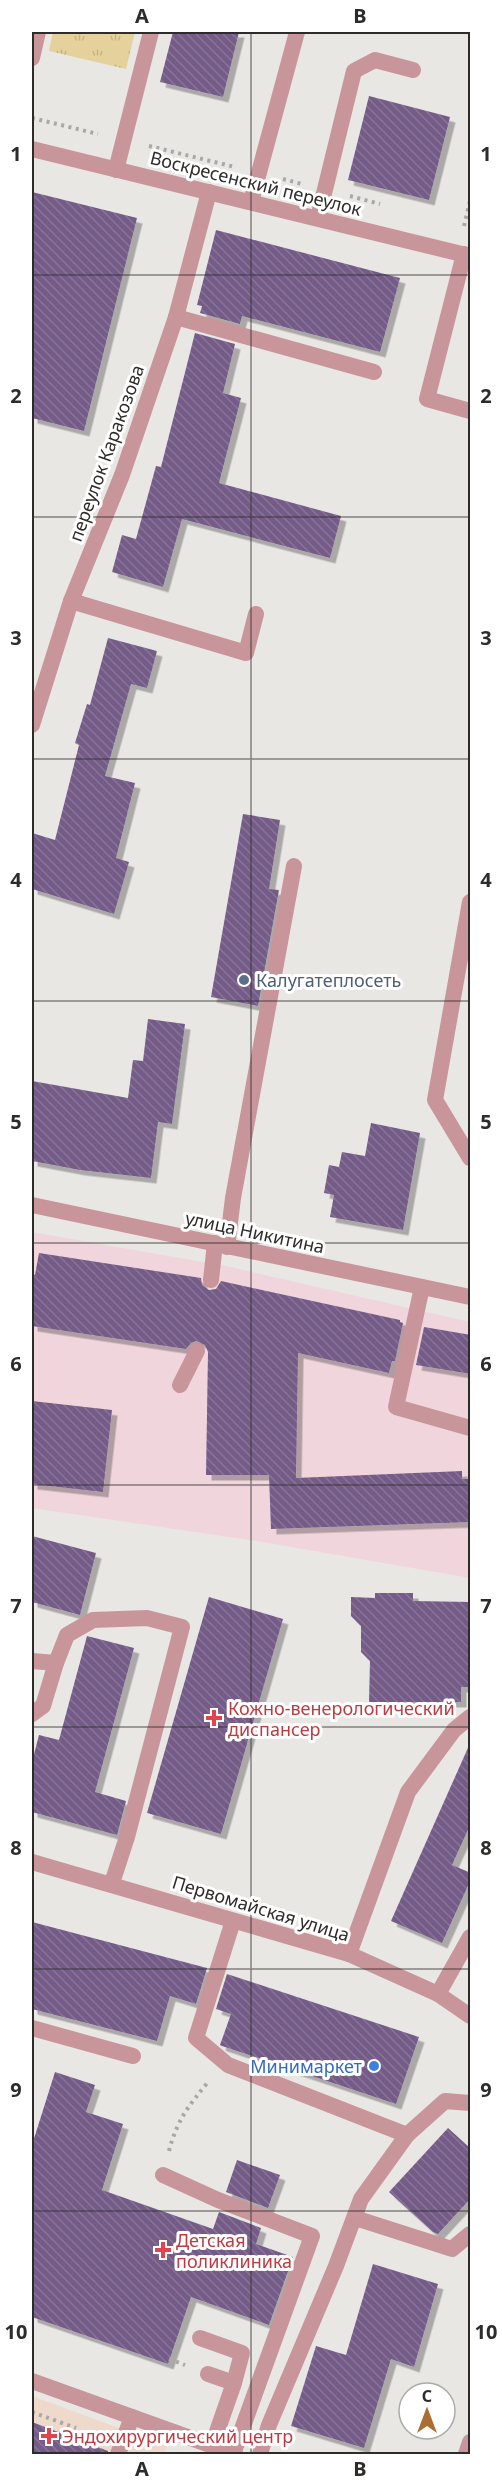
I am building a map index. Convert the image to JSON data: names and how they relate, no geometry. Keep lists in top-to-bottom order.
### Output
{
  "streets": {
    "street": [
      "Воскресенский переулок",
      "переулок Каракозова",
      "улица Никитина",
      "Первомайская улица"
    ]
  },
  "crossings": [
    ["Воскресенский переулок", "переулок Каракозова"]
  ],
  "places": {
    "other": ["Калугатеплосеть", "Минимаркет"],
    "health": ["Кожно-венерологический диспансер", "Детская поликлиника", "Эндохирургический центр"]
  },
  "north": "top",
  "grid": {
    "columns": ["A", "B"],
    "rows": [
      "1",
      "2",
      "3",
      "4",
      "5",
      "6",
      "7",
      "8",
      "9",
      "10"
    ]
  }
}
